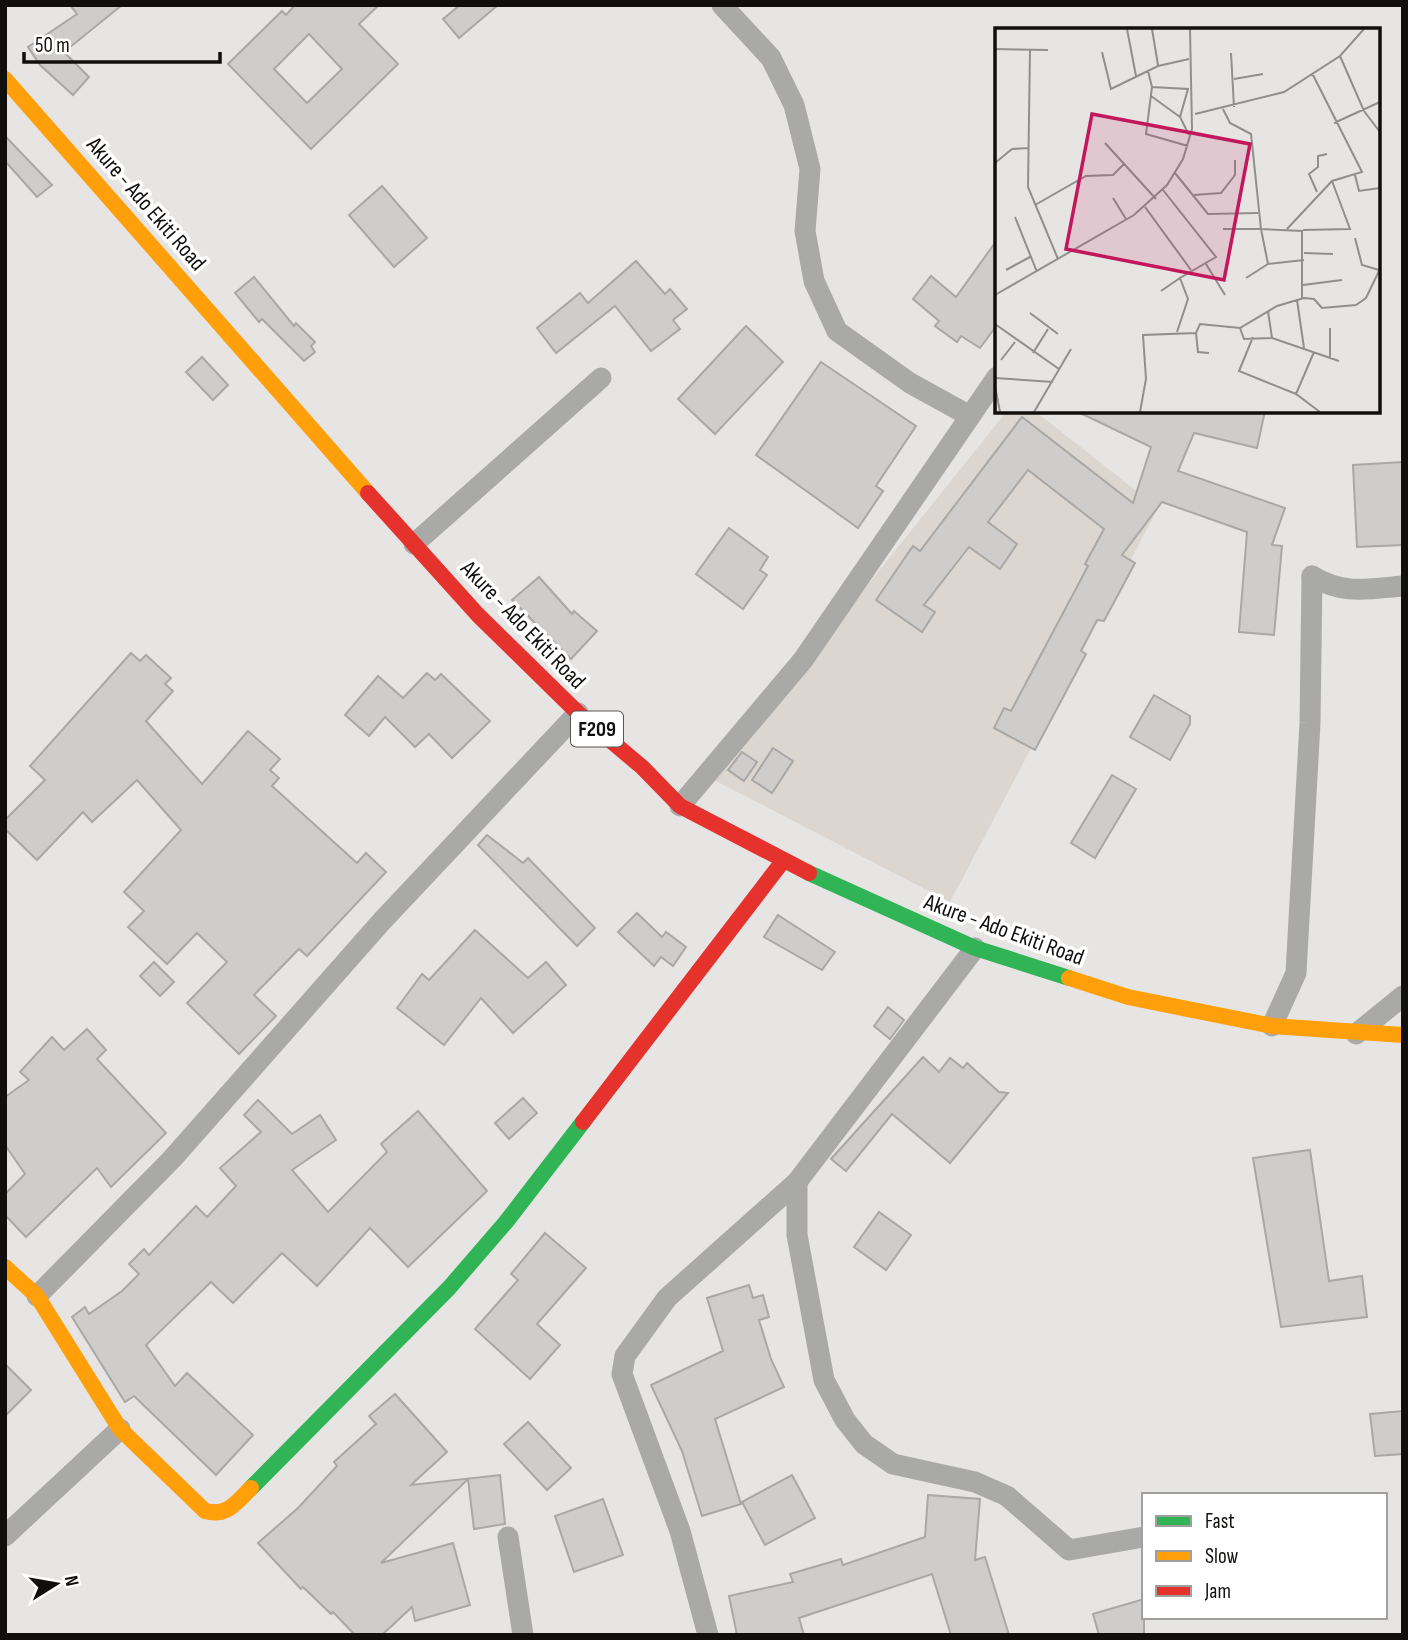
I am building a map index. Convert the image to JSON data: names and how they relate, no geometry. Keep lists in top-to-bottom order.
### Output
{
  "streets": {
    "main road": ["Akure - Ado Ekiti Road", "F209"]
  },
  "legend": ["Fast", "Slow", "Jam"],
  "scale_bar": "50 m",
  "north": "right"
}
